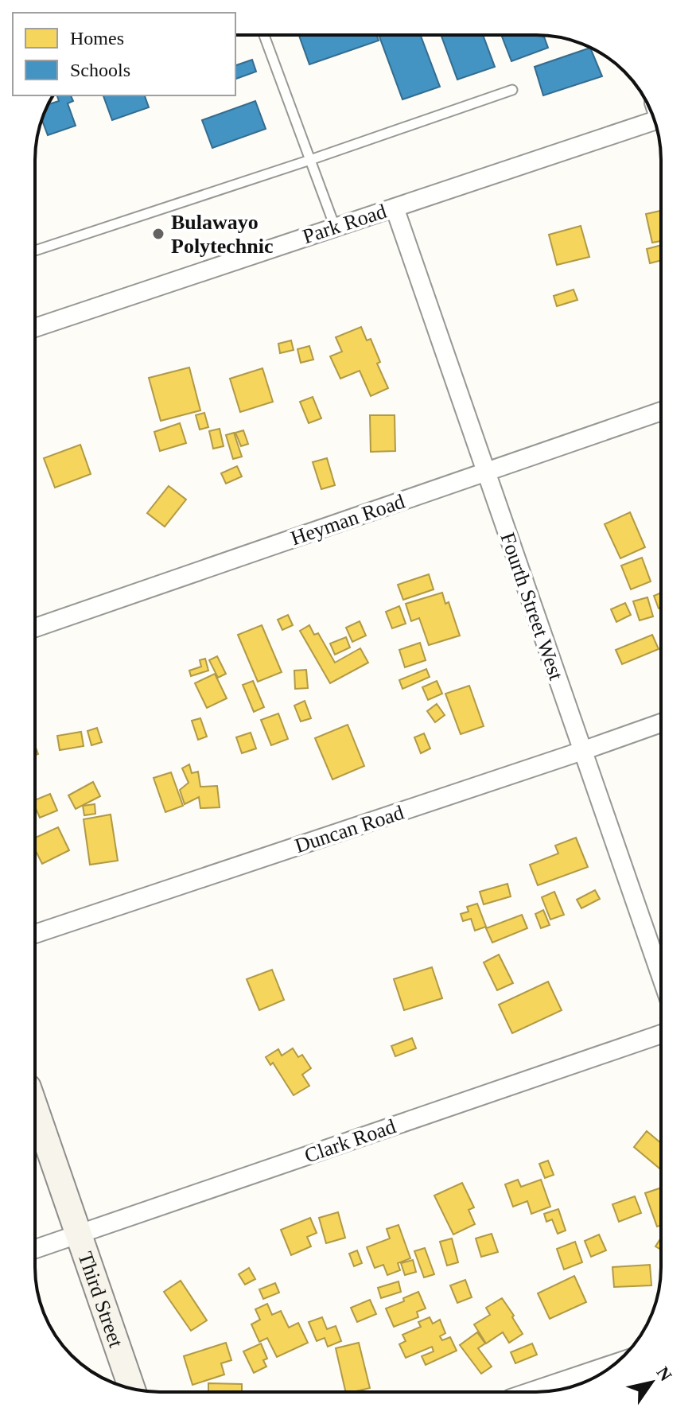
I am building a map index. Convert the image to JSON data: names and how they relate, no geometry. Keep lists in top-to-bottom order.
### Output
{
  "streets": {
    "main road": ["Third Street"],
    "street": [
      "Park Road",
      "Heyman Road",
      "Fourth Street West",
      "Duncan Road",
      "Clark Road"
    ]
  },
  "crossings": [
    ["Park Road", "Fourth Street West"],
    ["Heyman Road", "Fourth Street West"],
    ["Fourth Street West", "Duncan Road"],
    ["Clark Road", "Third Street"]
  ],
  "places": ["Bulawayo Polytechnic"],
  "legend": ["Homes", "Schools"],
  "north": "top right"
}
